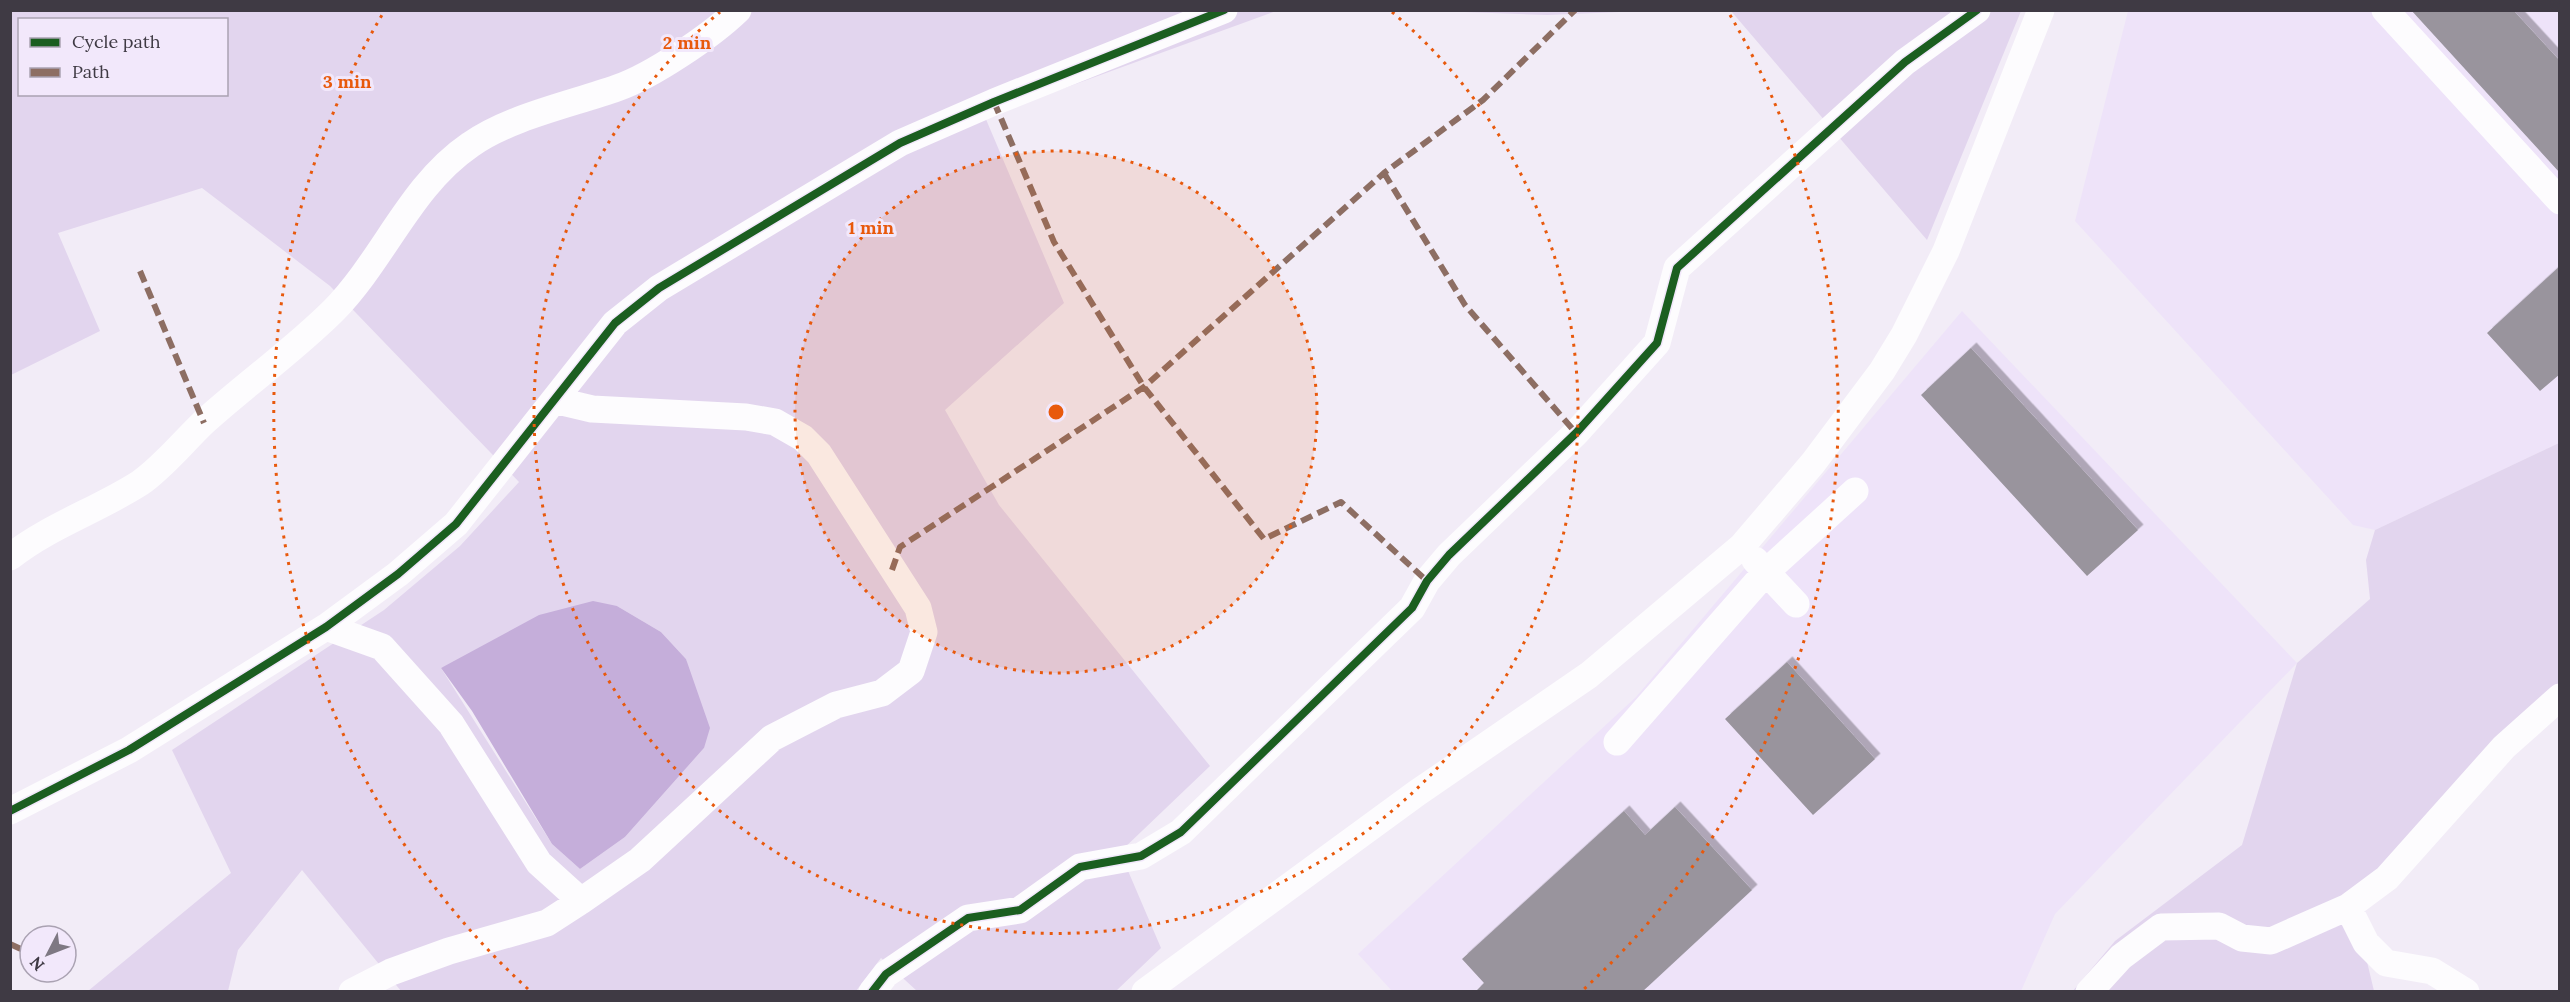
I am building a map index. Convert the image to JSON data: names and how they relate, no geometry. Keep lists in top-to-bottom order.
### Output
{
  "legend": ["Cycle path", "Path"],
  "north": "bottom left",
  "rings": ["2 min", "3 min", "1 min"]
}
